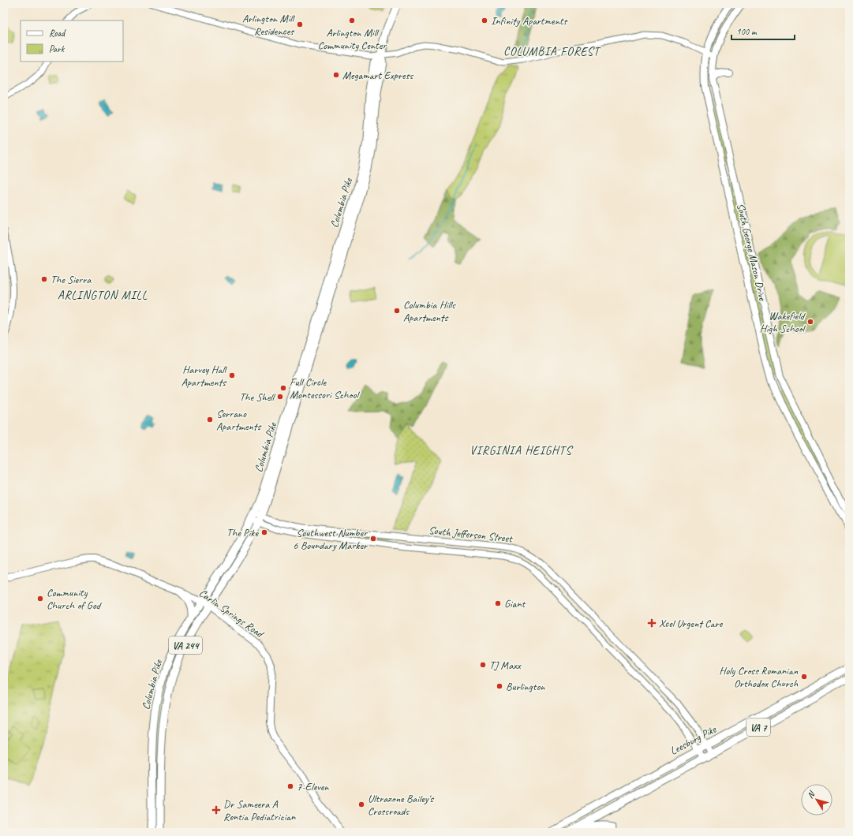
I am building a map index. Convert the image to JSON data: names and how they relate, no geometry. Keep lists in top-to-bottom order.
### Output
{
  "streets": {
    "main road": [
      "Columbia Pike",
      "South George Mason Drive",
      "Carlin Springs Road",
      "VA 244",
      "VA 7",
      "Leesburg Pike"
    ],
    "street": ["South Jefferson Street"]
  },
  "crossings": [
    ["Columbia Pike", "South Jefferson Street"],
    ["Columbia Pike", "Carlin Springs Road"],
    ["South Jefferson Street", "Leesburg Pike"]
  ],
  "districts": ["COLUMBIA FOREST", "ARLINGTON MILL", "VIRGINIA HEIGHTS"],
  "places": {
    "other": [
      "Arlington Mill Community Center",
      "Infinity Apartments",
      "Arlington Mill Residences",
      "Megamart Express",
      "The Sierra",
      "Columbia Hills Apartments",
      "Wakefield High School",
      "Harvey Hall Apartments",
      "Full Circle Montessori School",
      "The Shell",
      "Serrano Apartments",
      "The Pike",
      "Southwest Number 6 Boundary Marker",
      "Community Church of God",
      "Giant",
      "TJ Maxx",
      "Holy Cross Romanian Orthodox Church",
      "Burlington",
      "7-Eleven",
      "Ultrazone Bailey's Crossroads"
    ],
    "health": ["Xcel Urgent Care", "Dr Sameera A Rentia Pediatrician"]
  },
  "legend": ["Road", "Park"],
  "scale_bar": "100 m",
  "north": "top left"
}
